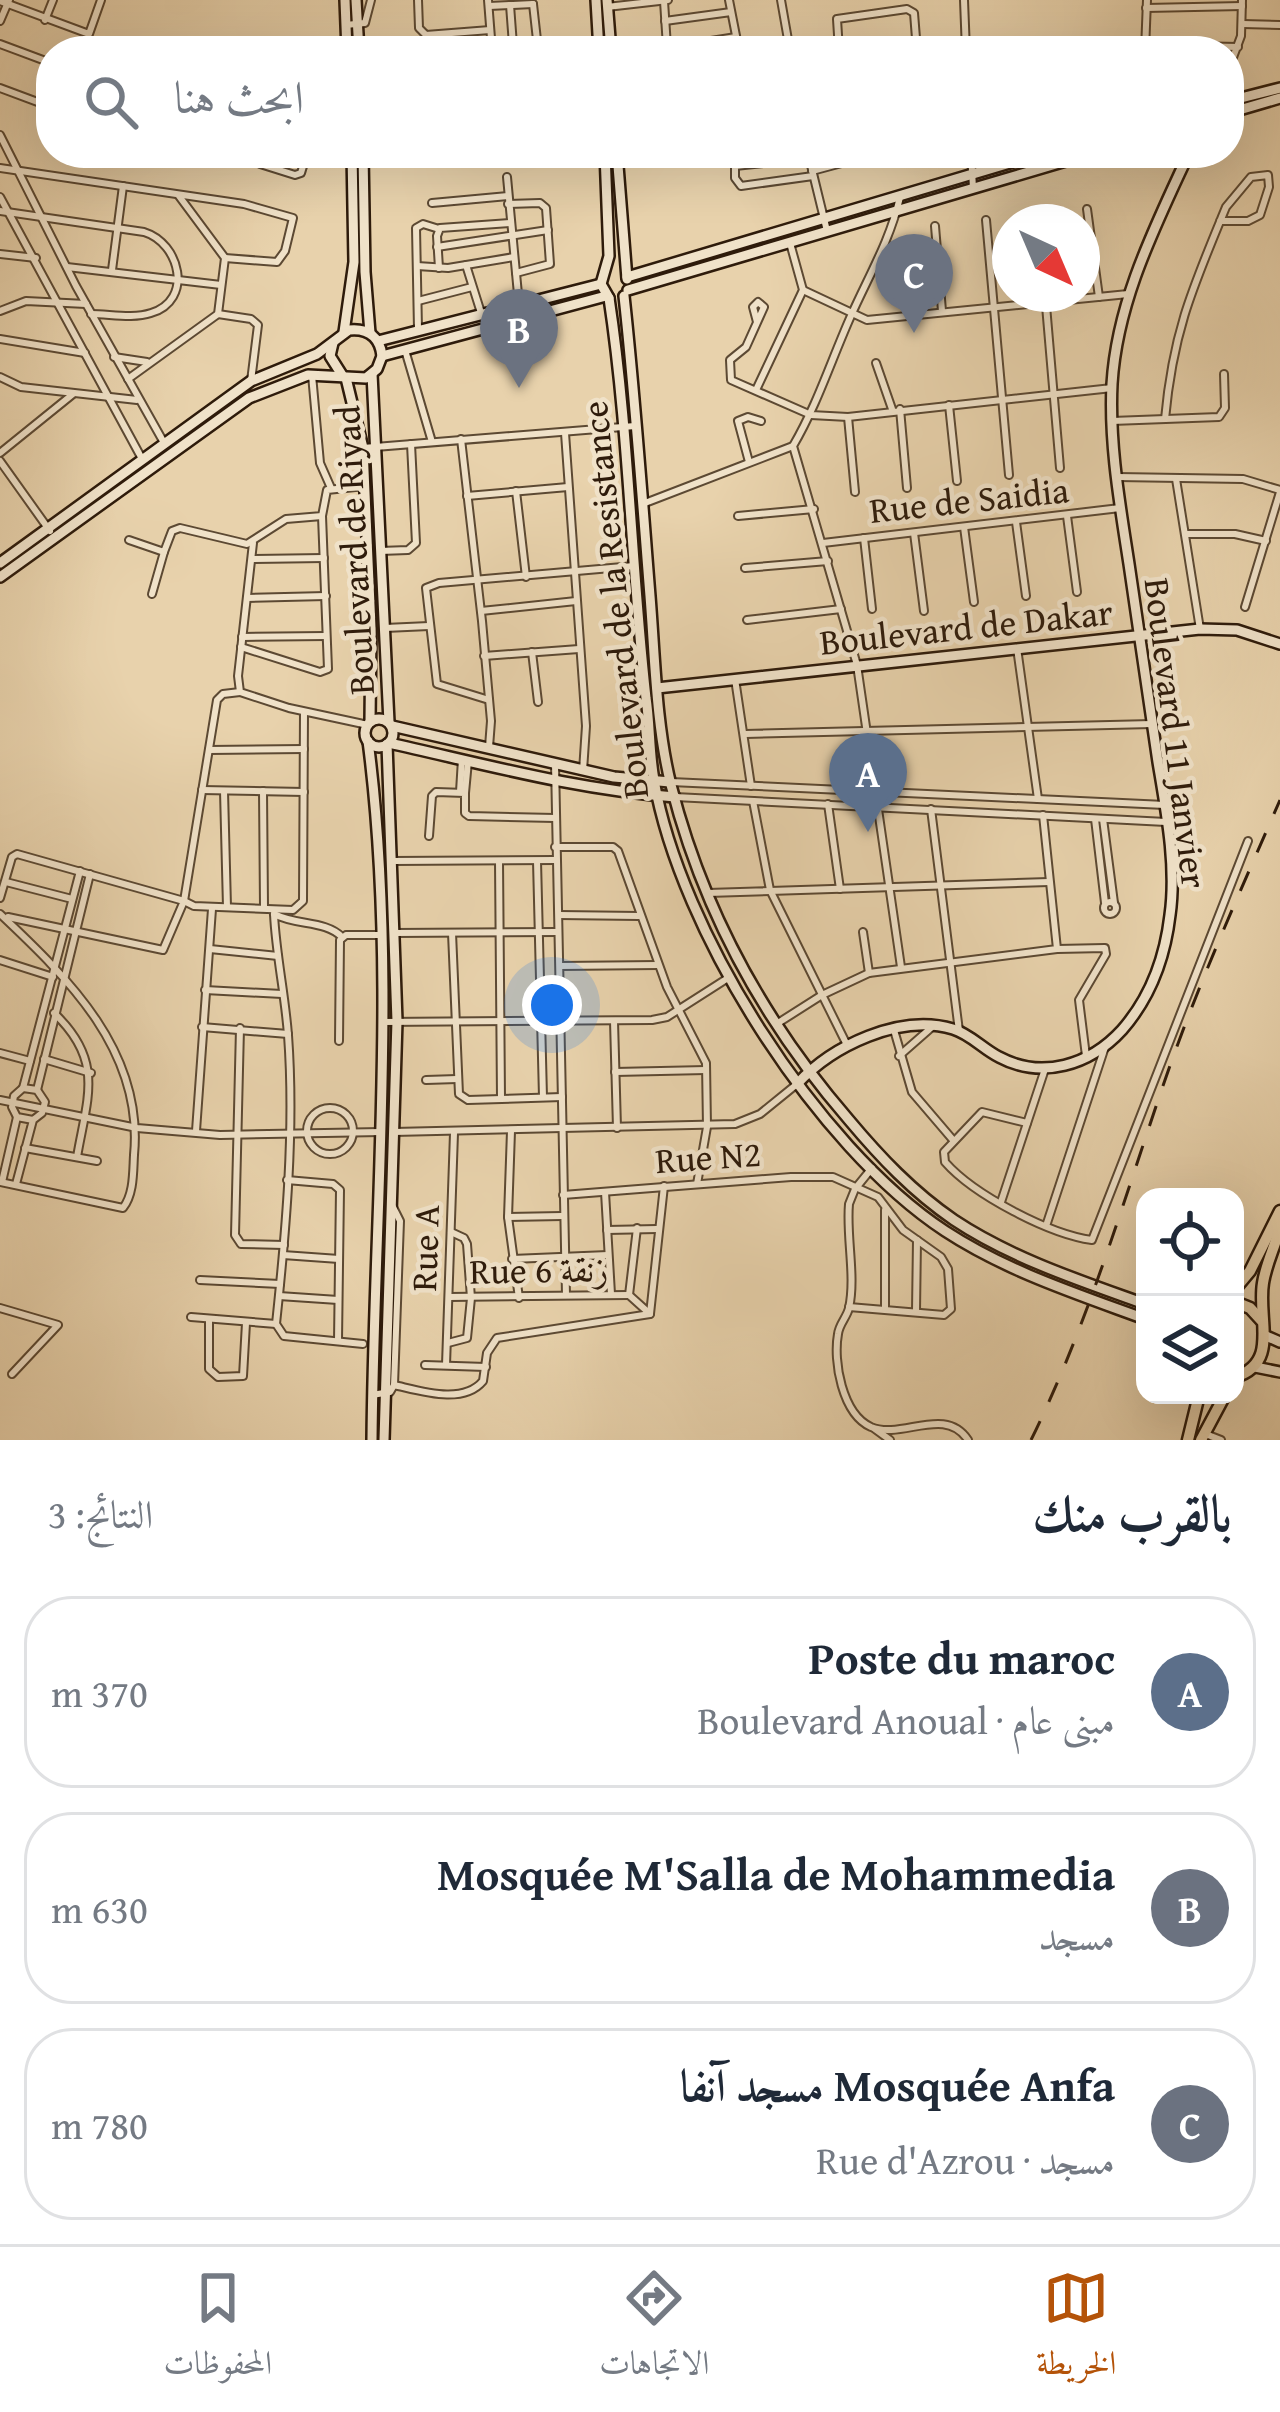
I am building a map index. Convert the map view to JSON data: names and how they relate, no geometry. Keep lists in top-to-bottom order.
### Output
{
  "streets": {
    "main road": [
      "Boulevard de Riyad",
      "Boulevard de la Resistance",
      "Boulevard de Dakar",
      "Boulevard 11 Janvier"
    ],
    "street": [
      "Rue de Saidia",
      "Rue N2",
      "Rue A",
      "Rue 6 زنقة"
    ]
  },
  "crossings": [
    ["Rue de Saidia", "Boulevard 11 Janvier"],
    ["Boulevard de la Resistance", "Boulevard de Dakar"],
    ["Boulevard de Dakar", "Boulevard 11 Janvier"],
    ["Rue A", "Rue 6 زنقة"]
  ],
  "north": "bottom right",
  "page": {
    "search": "ابحث هنا",
    "pins": ["C", "B", "A"],
    "heading": ["بالقرب منك", "النتائج: 3"],
    "list": [
      {
        "mark": "A",
        "name": "Poste du maroc",
        "note": "مبنى عام · Boulevard Anoual",
        "value": "370 m"
      },
      {
        "mark": "B",
        "name": "Mosquée M'Salla de Mohammedia",
        "note": "مسجد",
        "value": "630 m"
      },
      {
        "mark": "C",
        "name": "Mosquée Anfa مسجد آنفا",
        "note": "مسجد · Rue d'Azrou",
        "value": "780 m"
      }
    ],
    "nav": ["الخريطة", "الاتجاهات", "المحفوظات"]
  }
}
